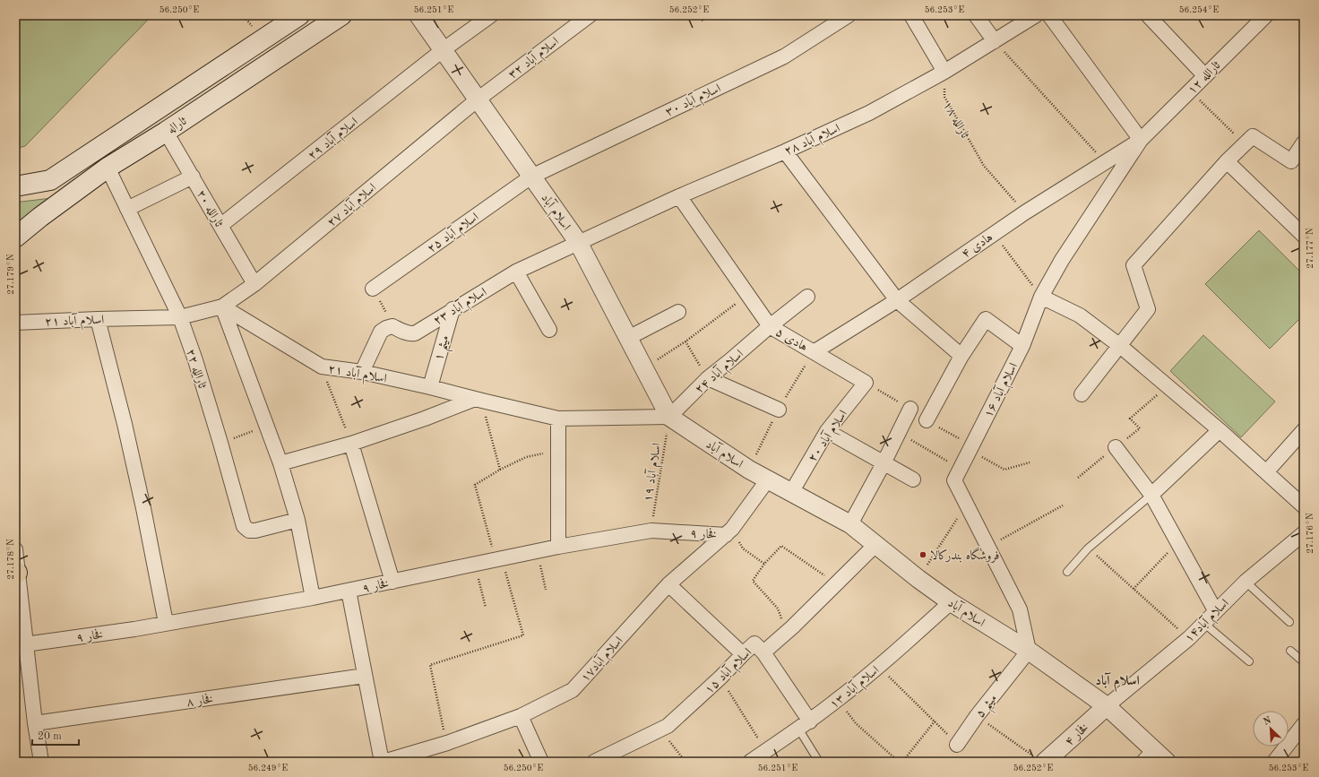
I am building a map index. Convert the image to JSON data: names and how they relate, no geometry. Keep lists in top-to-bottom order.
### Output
{
  "streets": {
    "main road": ["ثاراله"],
    "street": [
      "اسلام آباد ۳۲",
      "ثارالله ۱۲",
      "اسلام آباد ۳۰",
      "اسلام آباد ۲۹",
      "اسلام آباد ۲۸",
      "اسلام آباد ۲۷",
      "ثارالله ۲۰",
      "اسلام آباد",
      "اسلام آباد ۲۵",
      "هادی ۴",
      "اسلام آباد ۲۳",
      "اسلام آباد ۲۱",
      "هادی ۵",
      "میثم ۱",
      "ثارالله ۲۲",
      "اسلام آباد ۲۴",
      "اسلام آباد ۱۶",
      "اسلام آباد ۲۰",
      "فخار ۹",
      "اسلام آباد۱۴",
      "اسلام آباد۱۷",
      "اسلام آباد ۱۵",
      "اسلام آباد ۱۳",
      "فخار ۸",
      "میثم ۵",
      "فخار ۴"
    ],
    "path": ["ثارالله ۱۸", "اسلام آباد ۱۹"]
  },
  "crossings": [
    ["اسلام آباد ۳۲", "اسلام آباد ۲۷"],
    ["اسلام آباد ۳۲", "اسلام آباد"],
    ["ثارالله ۱۲", "هادی ۴"],
    ["ثارالله ۱۲", "اسلام آباد ۱۶"],
    ["اسلام آباد ۳۰", "اسلام آباد"],
    ["اسلام آباد ۳۰", "اسلام آباد ۲۵"],
    ["ثارالله ۱۸", "اسلام آباد ۲۸"],
    ["ثارالله ۱۸", "هادی ۴"],
    ["ثاراله", "ثارالله ۲۰"],
    ["ثاراله", "ثارالله ۲۲"],
    ["اسلام آباد ۲۹", "ثارالله ۲۰"],
    ["اسلام آباد ۲۹", "اسلام آباد"],
    ["اسلام آباد ۲۸", "اسلام آباد"],
    ["اسلام آباد ۲۸", "اسلام آباد ۲۳"],
    ["اسلام آباد ۲۷", "ثارالله ۲۰"],
    ["اسلام آباد ۲۷", "اسلام آباد"],
    ["اسلام آباد ۲۷", "اسلام آباد ۲۱"],
    ["اسلام آباد", "اسلام آباد ۲۵"],
    ["اسلام آباد", "اسلام آباد ۲۳"],
    ["اسلام آباد", "اسلام آباد ۲۱"],
    ["اسلام آباد", "اسلام آباد ۲۴"],
    ["اسلام آباد", "اسلام آباد ۱۶"],
    ["اسلام آباد", "اسلام آباد ۲۰"],
    ["اسلام آباد", "اسلام آباد ۱۹"],
    ["اسلام آباد", "اسلام آباد۱۴"],
    ["اسلام آباد", "اسلام آباد۱۷"],
    ["اسلام آباد", "اسلام آباد ۱۵"],
    ["اسلام آباد", "اسلام آباد ۱۳"],
    ["اسلام آباد", "میثم ۵"],
    ["اسلام آباد", "فخار ۴"],
    ["هادی ۴", "هادی ۵"],
    ["هادی ۴", "اسلام آباد ۱۶"],
    ["اسلام آباد ۲۳", "میثم ۱"],
    ["اسلام آباد ۲۱", "میثم ۱"],
    ["اسلام آباد ۲۱", "ثارالله ۲۲"],
    ["اسلام آباد ۲۱", "اسلام آباد ۲۴"],
    ["اسلام آباد ۲۱", "اسلام آباد ۱۹"],
    ["هادی ۵", "اسلام آباد ۲۴"],
    ["هادی ۵", "اسلام آباد ۲۰"],
    ["اسلام آباد ۲۴", "اسلام آباد ۱۹"],
    ["اسلام آباد ۱۶", "میثم ۵"],
    ["اسلام آباد ۱۹", "فخار ۹"],
    ["فخار ۹", "اسلام آباد۱۷"],
    ["اسلام آباد۱۴", "فخار ۴"]
  ],
  "districts": ["اسلام آباد"],
  "places": ["فروشگاه بندرکالا"],
  "scale_bar": "20 m",
  "north": "top left",
  "coordinates": [
    "56.250°E",
    "56.251°E",
    "56.252°E",
    "56.253°E",
    "56.254°E",
    "27.177°N",
    "27.179°N",
    "27.176°N",
    "27.178°N",
    "56.249°E"
  ]
}
